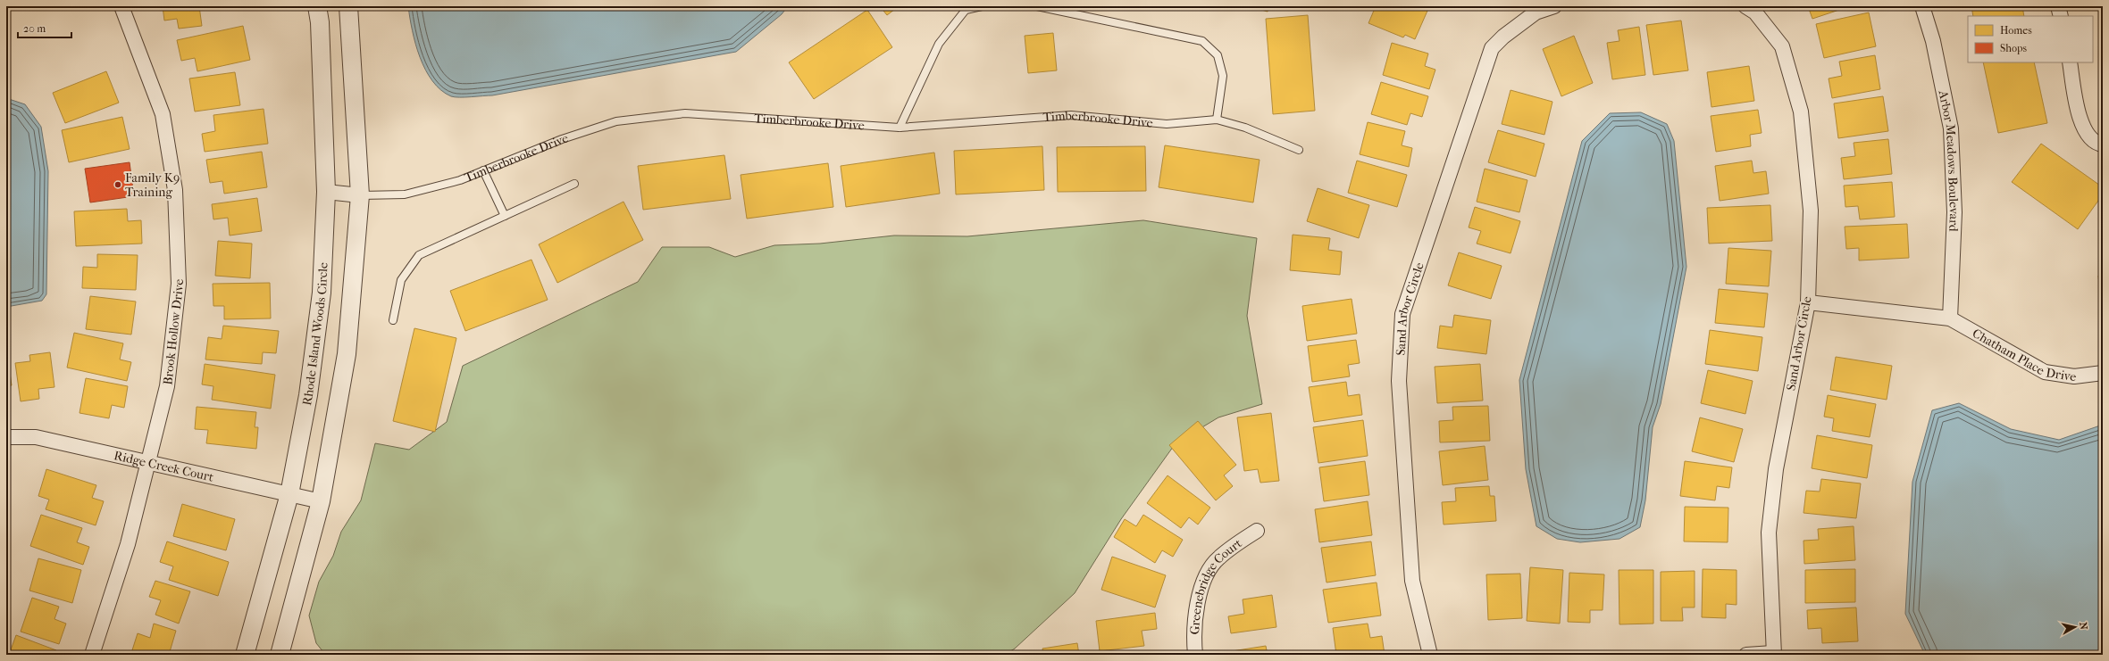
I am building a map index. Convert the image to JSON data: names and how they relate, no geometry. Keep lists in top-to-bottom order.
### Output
{
  "streets": {
    "street": [
      "Timberbrooke Drive",
      "Arbor Meadows Boulevard",
      "Sand Arbor Circle",
      "Brook Hollow Drive",
      "Rhode Island Woods Circle",
      "Chatham Place Drive",
      "Ridge Creek Court",
      "Greenebridge Court"
    ]
  },
  "crossings": [
    ["Timberbrooke Drive", "Rhode Island Woods Circle"],
    ["Arbor Meadows Boulevard", "Chatham Place Drive"],
    ["Brook Hollow Drive", "Ridge Creek Court"],
    ["Rhode Island Woods Circle", "Ridge Creek Court"]
  ],
  "places": ["Family K9 Training"],
  "legend": ["Homes", "Shops"],
  "scale_bar": "20 m",
  "north": "right"
}
